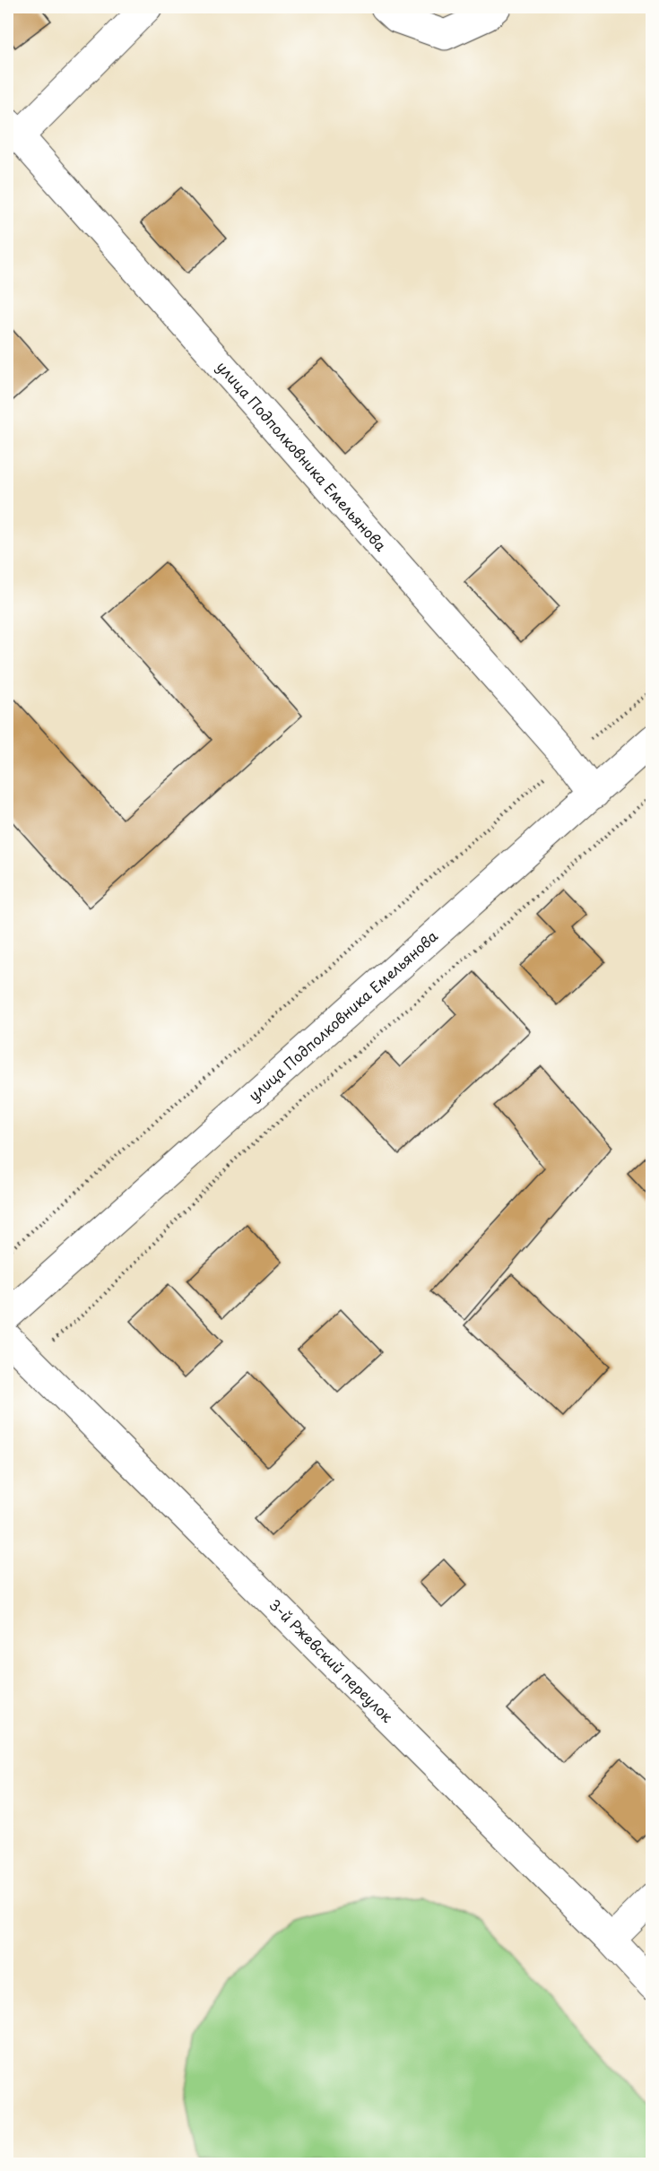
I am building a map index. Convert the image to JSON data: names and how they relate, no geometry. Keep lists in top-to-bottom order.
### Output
{
  "streets": {
    "street": ["улица Подполковника Емельянова", "3-й Ржевский переулок"]
  }
}
